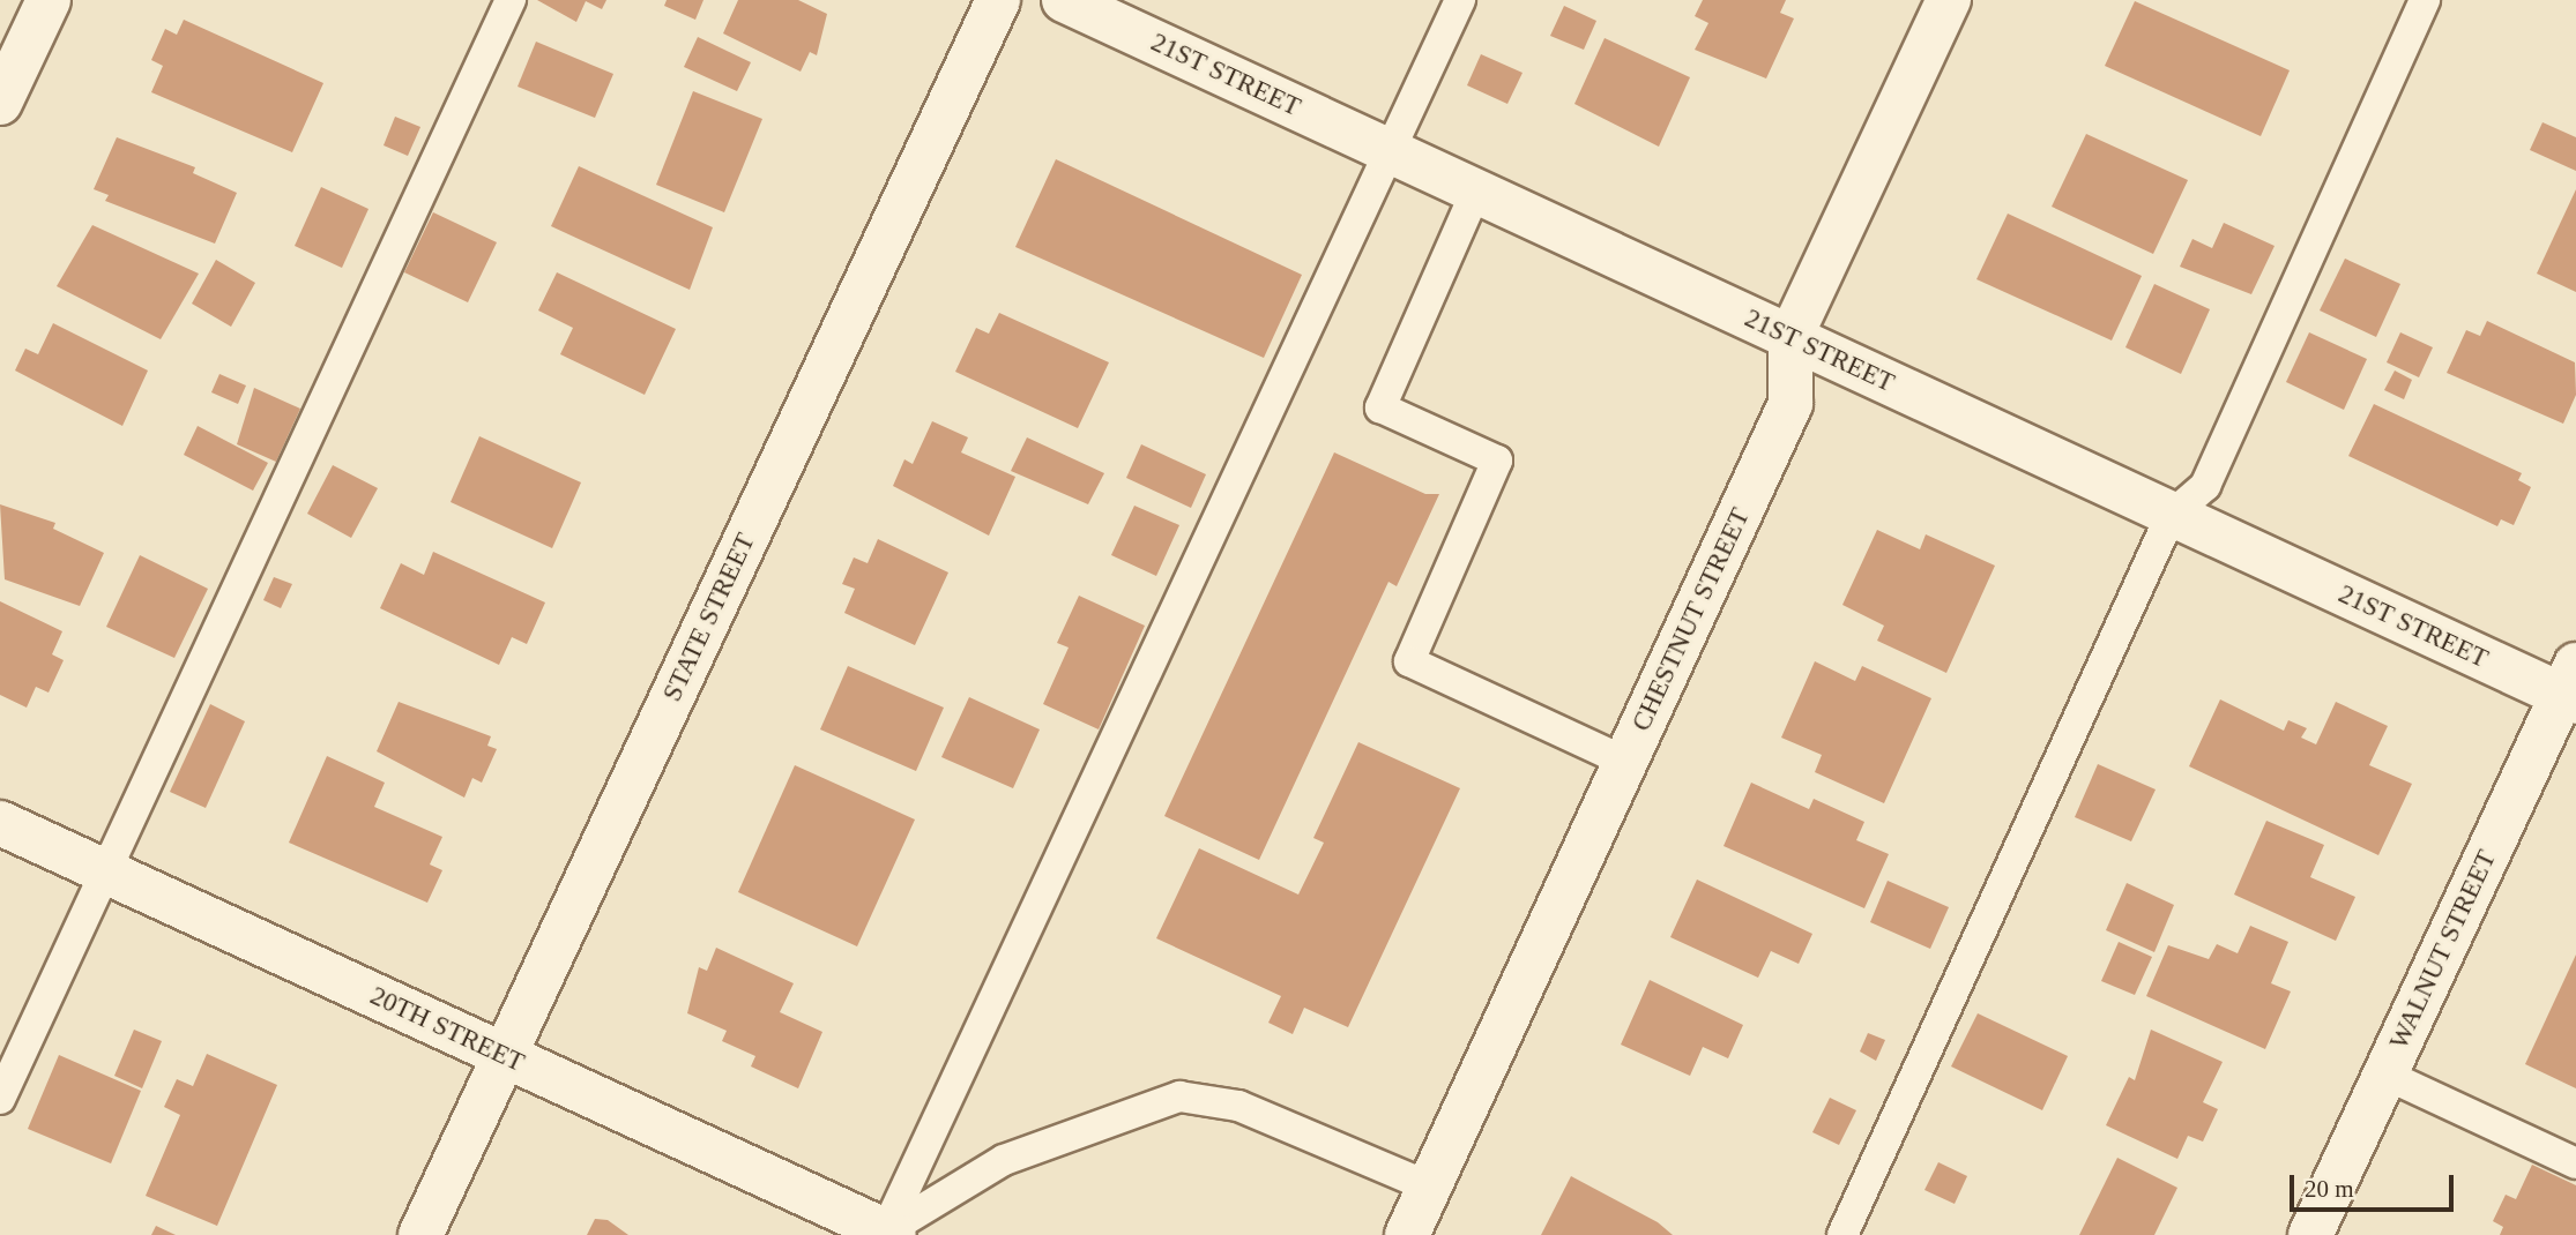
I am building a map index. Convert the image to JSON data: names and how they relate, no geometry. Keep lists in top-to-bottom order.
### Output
{
  "streets": {
    "street": [
      "21ST STREET",
      "STATE STREET",
      "CHESTNUT STREET",
      "WALNUT STREET",
      "20TH STREET"
    ]
  },
  "crossings": [
    ["21ST STREET", "CHESTNUT STREET"],
    ["21ST STREET", "WALNUT STREET"],
    ["STATE STREET", "20TH STREET"]
  ],
  "scale_bar": "20 m"
}
